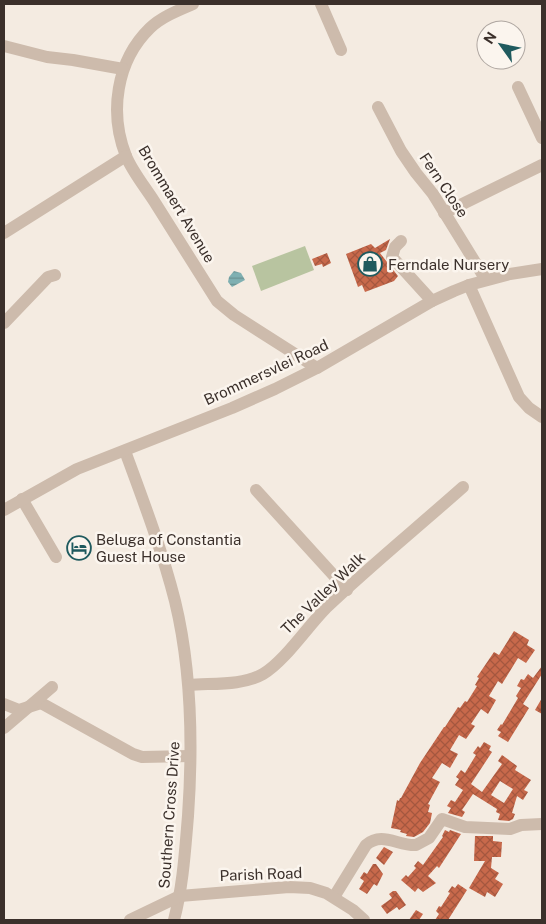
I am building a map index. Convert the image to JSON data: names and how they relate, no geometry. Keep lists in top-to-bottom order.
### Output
{
  "streets": {
    "street": [
      "Fern Close",
      "Brommaert Avenue",
      "Brommersvlei Road",
      "The Valley Walk",
      "Southern Cross Drive",
      "Parish Road"
    ]
  },
  "crossings": [
    ["Fern Close", "Brommersvlei Road"],
    ["Brommaert Avenue", "Brommersvlei Road"],
    ["Brommersvlei Road", "Southern Cross Drive"],
    ["The Valley Walk", "Southern Cross Drive"],
    ["Southern Cross Drive", "Parish Road"]
  ],
  "places": {
    "shop": ["Ferndale Nursery"],
    "hotel": ["Beluga of Constantia Guest House"]
  },
  "north": "top left"
}
